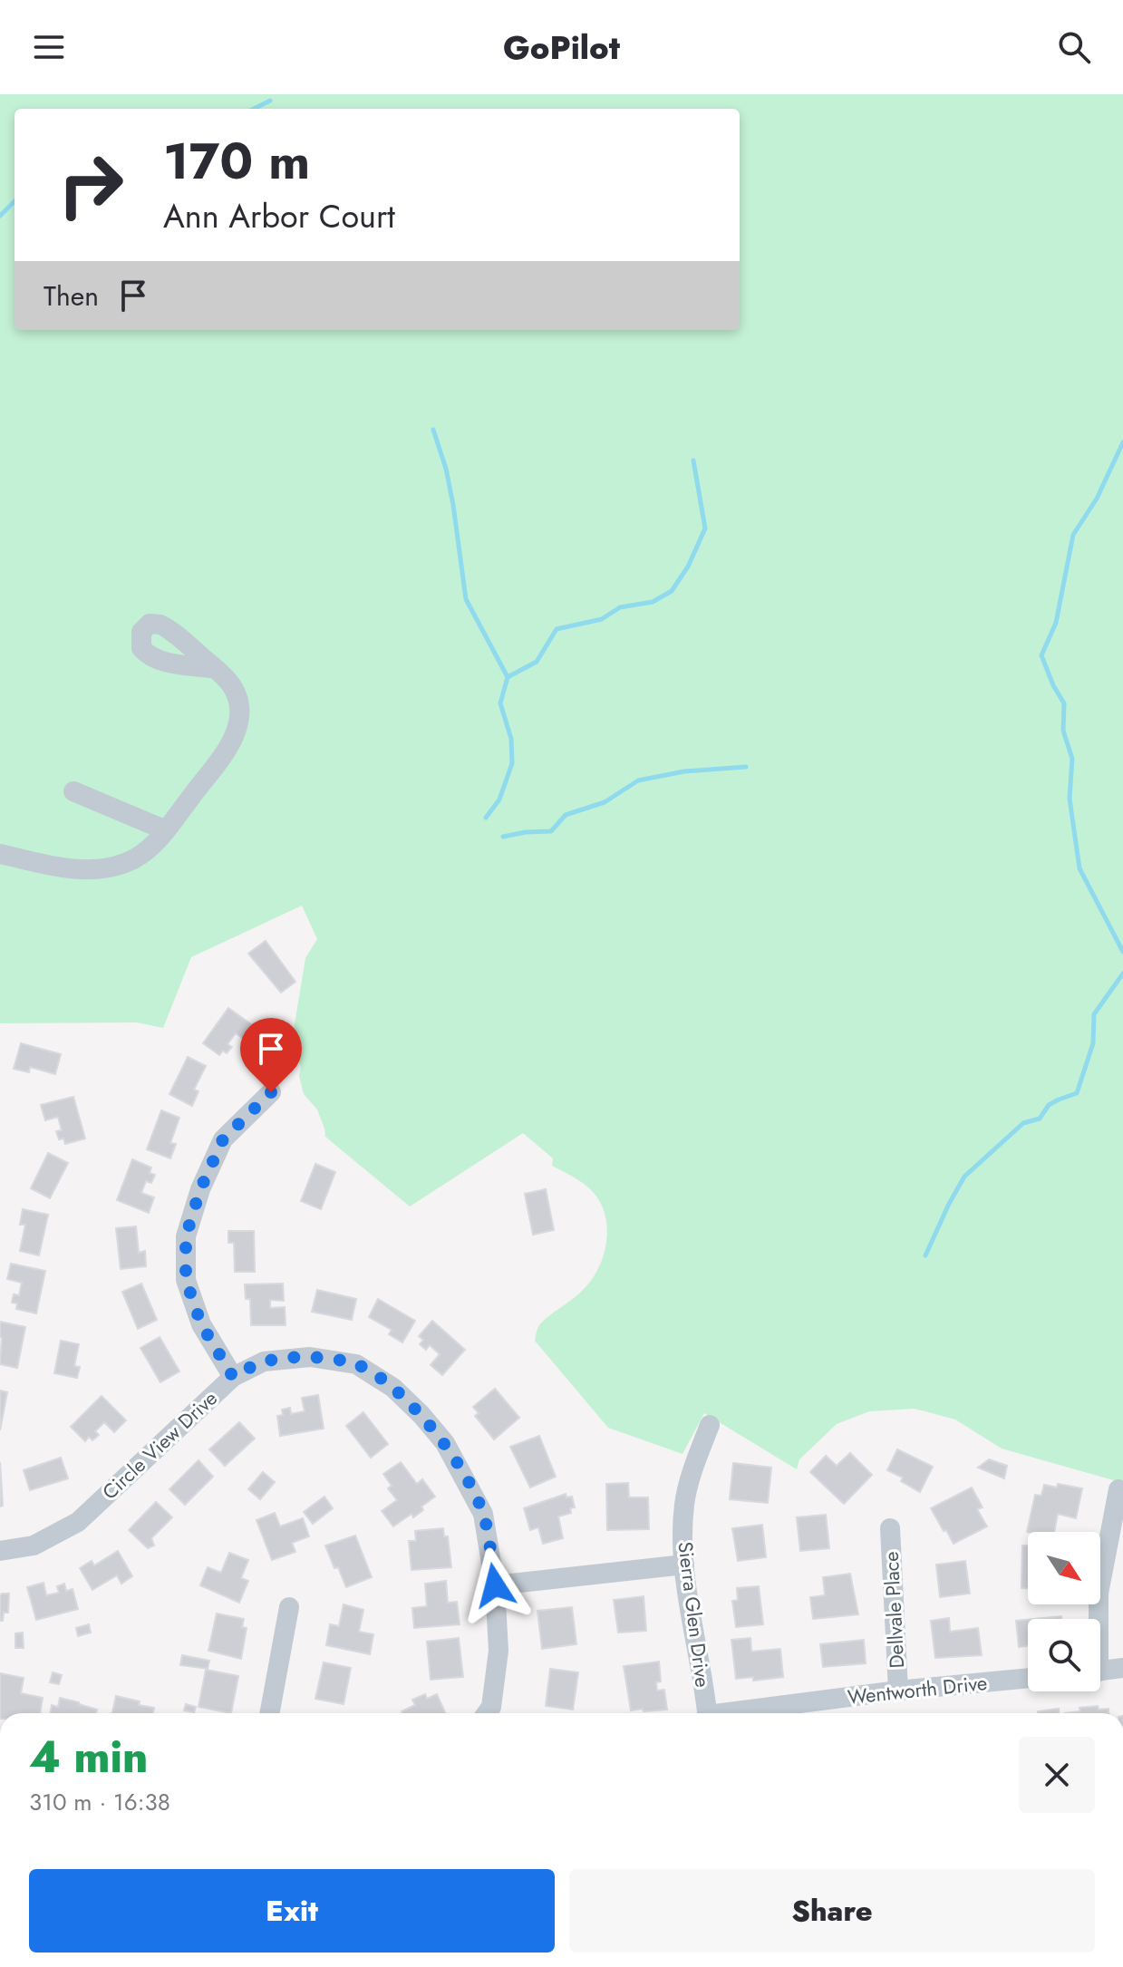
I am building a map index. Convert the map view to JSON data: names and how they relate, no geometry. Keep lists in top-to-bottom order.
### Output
{
  "streets": {
    "street": [
      "Circle View Drive",
      "Dellvale Place",
      "Sierra Glen Drive",
      "Wentworth Drive"
    ]
  },
  "crossings": [
    ["Dellvale Place", "Wentworth Drive"]
  ],
  "north": "bottom right",
  "page": {
    "header": "GoPilot",
    "turn": ["170 m", "Ann Arbor Court"],
    "then": "Then",
    "heading": ["4 min", "310 m · 16:38"],
    "buttons": ["Exit", "Share"]
  }
}
